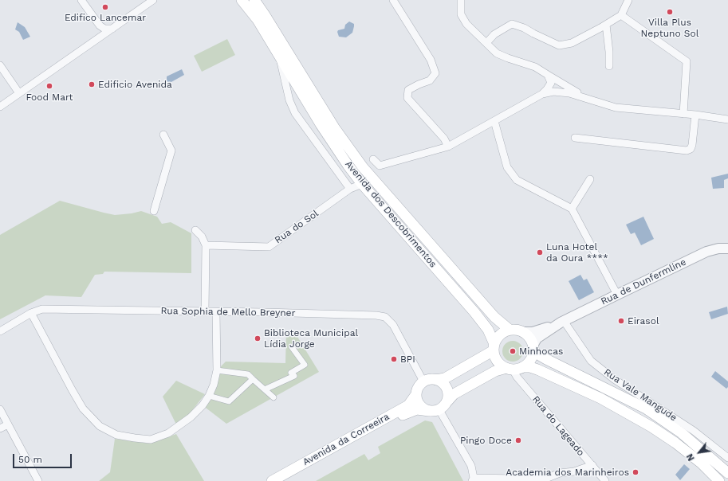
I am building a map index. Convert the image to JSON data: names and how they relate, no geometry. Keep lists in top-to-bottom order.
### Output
{
  "streets": {
    "main road": ["Avenida dos Descobrimentos", "Avenida da Correeira"],
    "street": [
      "Rua do Sol",
      "Rua de Dunfermline",
      "Rua Sophia de Mello Breyner",
      "Rua Vale Mangude",
      "Rua do Lageado"
    ]
  },
  "crossings": [
    ["Avenida dos Descobrimentos", "Rua do Sol"],
    ["Avenida dos Descobrimentos", "Rua de Dunfermline"],
    ["Avenida dos Descobrimentos", "Rua do Lageado"],
    ["Rua de Dunfermline", "Rua Vale Mangude"],
    ["Rua de Dunfermline", "Rua do Lageado"],
    ["Rua Sophia de Mello Breyner", "Avenida da Correeira"]
  ],
  "places": [
    "Edifico Lancemar",
    "Villa Plus Neptuno Sol",
    "Edificio Avenida",
    "Food Mart",
    "Luna Hotel da Oura ****",
    "Eirasol",
    "Biblioteca Municipal Lídia Jorge",
    "Minhocas",
    "BPI",
    "Pingo Doce",
    "Academia dos Marinheiros"
  ],
  "scale_bar": "50 m",
  "north": "bottom left"
}
